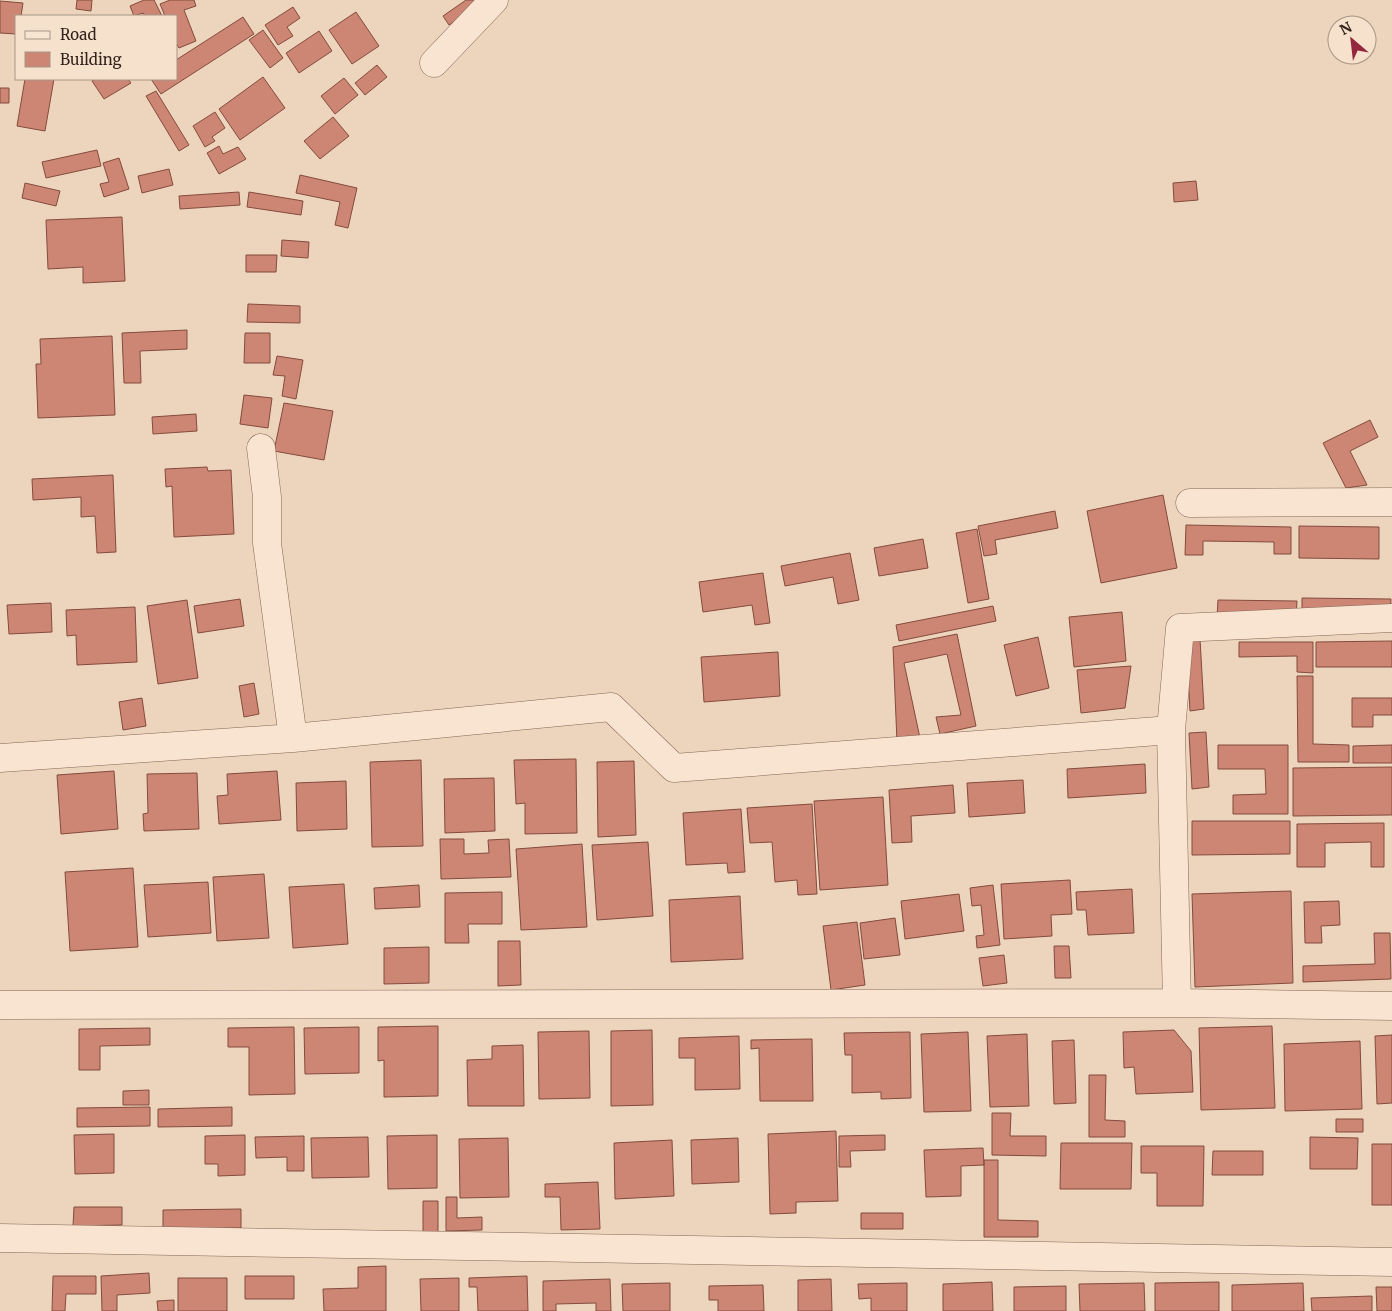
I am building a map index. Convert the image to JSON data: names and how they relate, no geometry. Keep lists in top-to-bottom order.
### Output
{
  "legend": ["Road", "Building"],
  "north": "top left"
}
